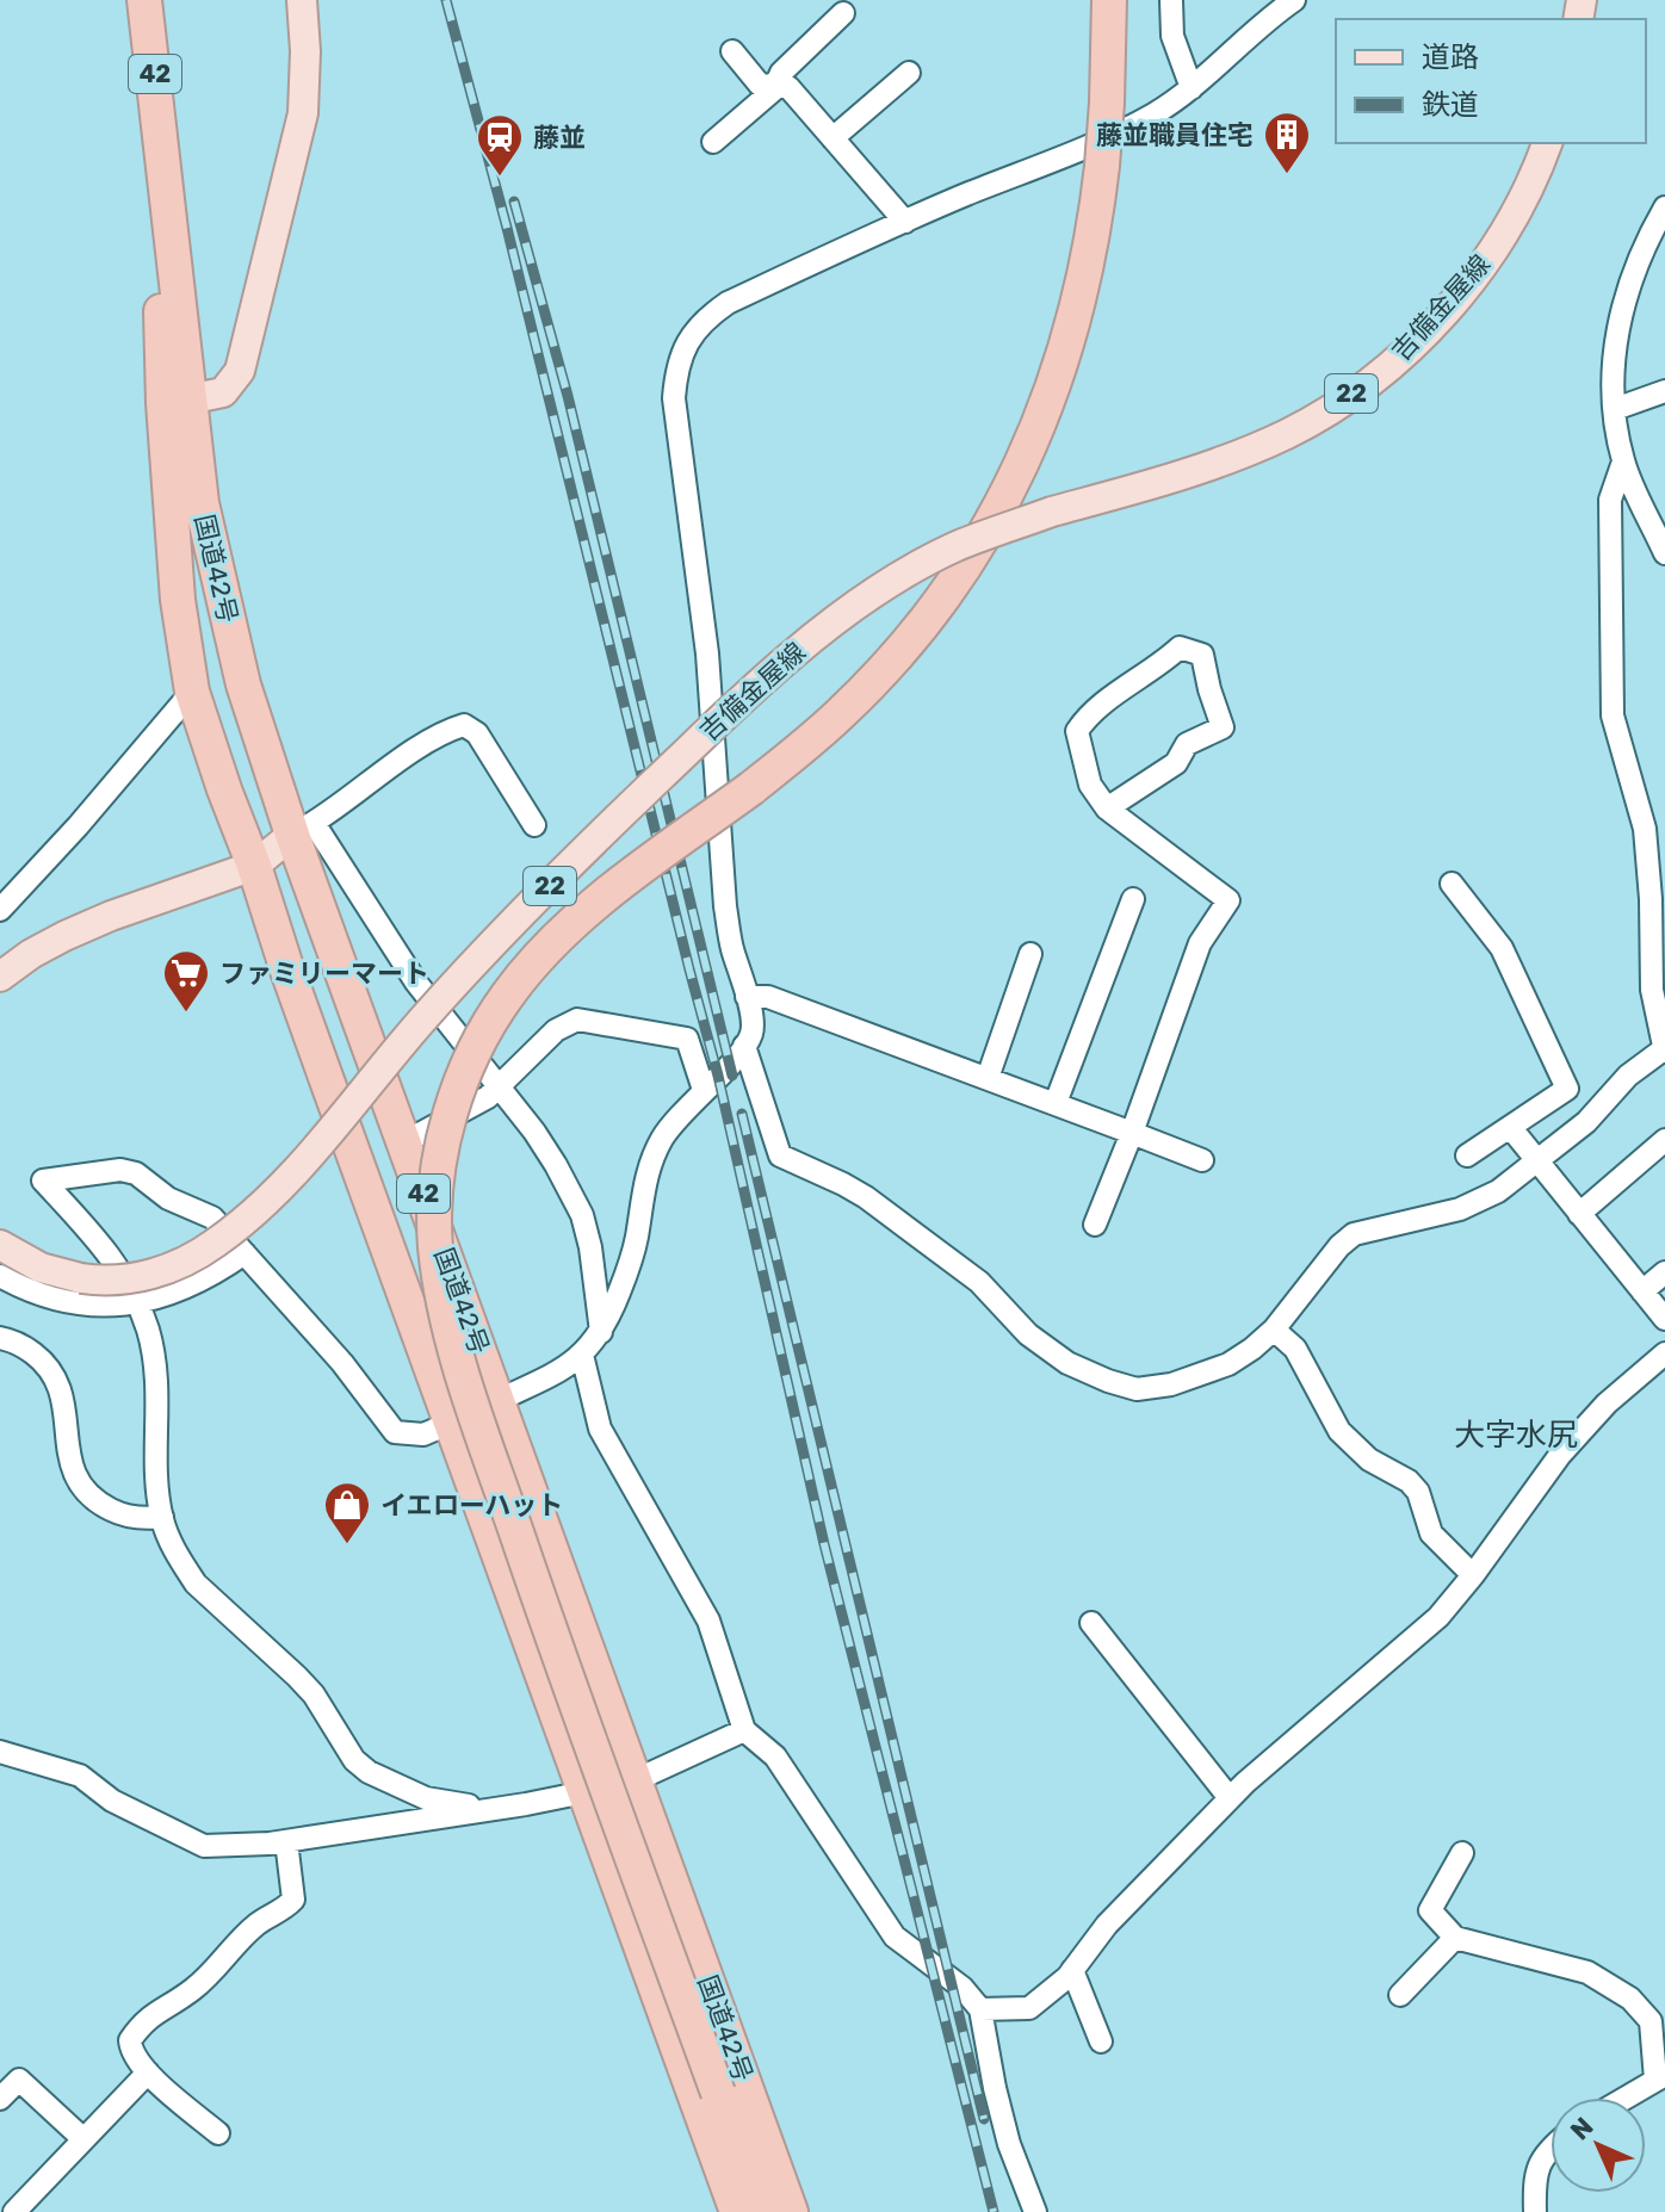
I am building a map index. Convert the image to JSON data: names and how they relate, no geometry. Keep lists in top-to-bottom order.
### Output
{
  "streets": {
    "highway": ["42", "国道42号"],
    "main road": ["吉備金屋線", "22"]
  },
  "districts": ["大字水尻"],
  "places": {
    "building": ["藤並職員住宅"],
    "station": ["藤並"],
    "supermarket": ["ファミリーマート"],
    "shop": ["イエローハット"]
  },
  "legend": ["道路", "鉄道"],
  "north": "top left"
}
